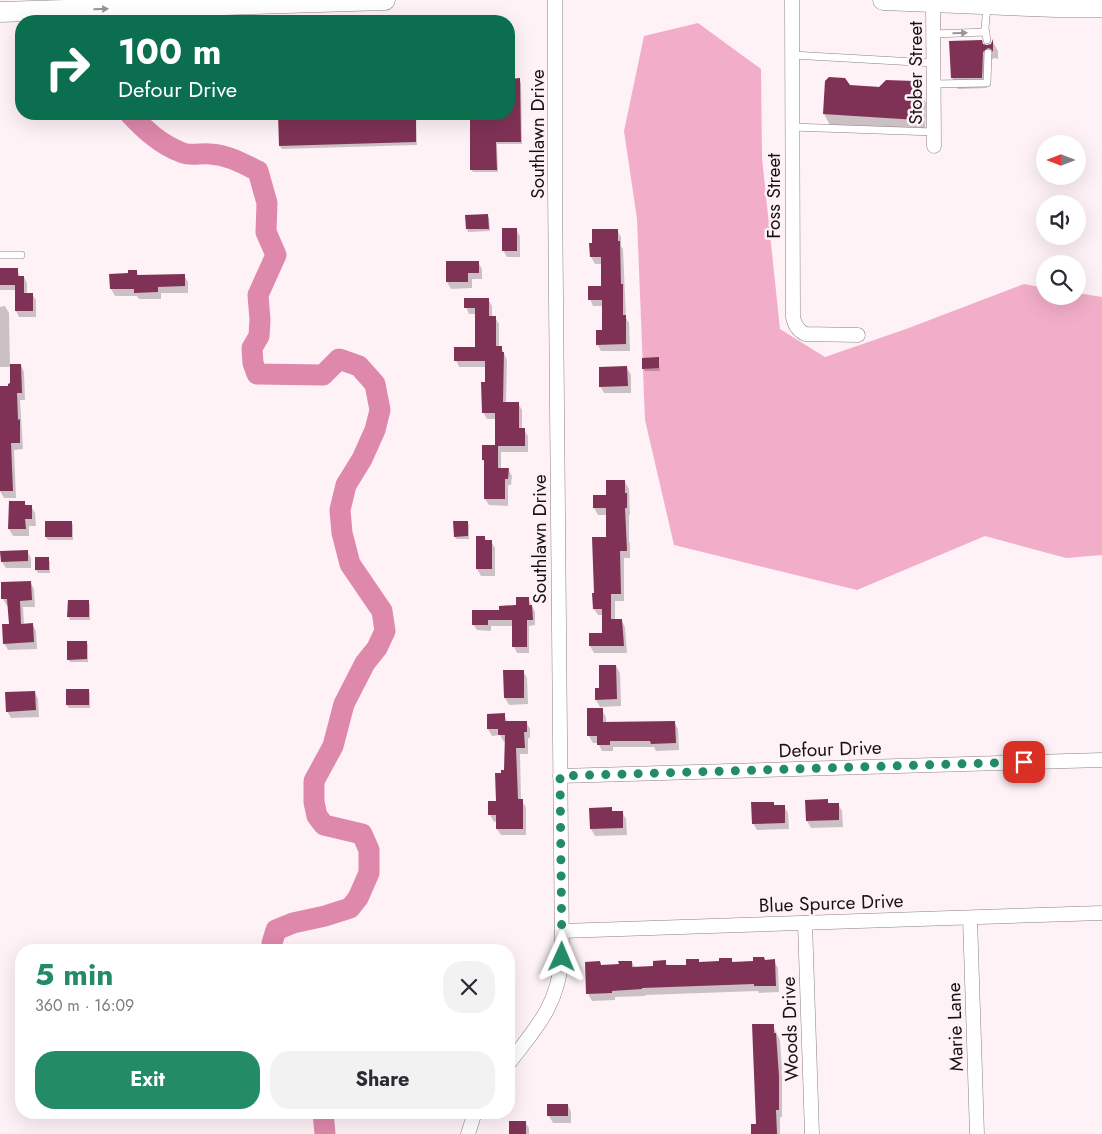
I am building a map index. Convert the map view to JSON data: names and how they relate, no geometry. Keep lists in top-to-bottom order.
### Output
{
  "streets": {
    "street": [
      "Stober Street",
      "Southlawn Drive",
      "Foss Street",
      "Defour Drive",
      "Blue Spurce Drive",
      "Marie Lane",
      "Woods Drive"
    ]
  },
  "crossings": [
    ["Southlawn Drive", "Defour Drive"],
    ["Southlawn Drive", "Blue Spurce Drive"],
    ["Blue Spurce Drive", "Marie Lane"],
    ["Blue Spurce Drive", "Woods Drive"]
  ],
  "north": "left",
  "page": {
    "turn": ["100 m", "Defour Drive"],
    "heading": ["5 min", "360 m · 16:09"],
    "buttons": ["Exit", "Share"]
  }
}
